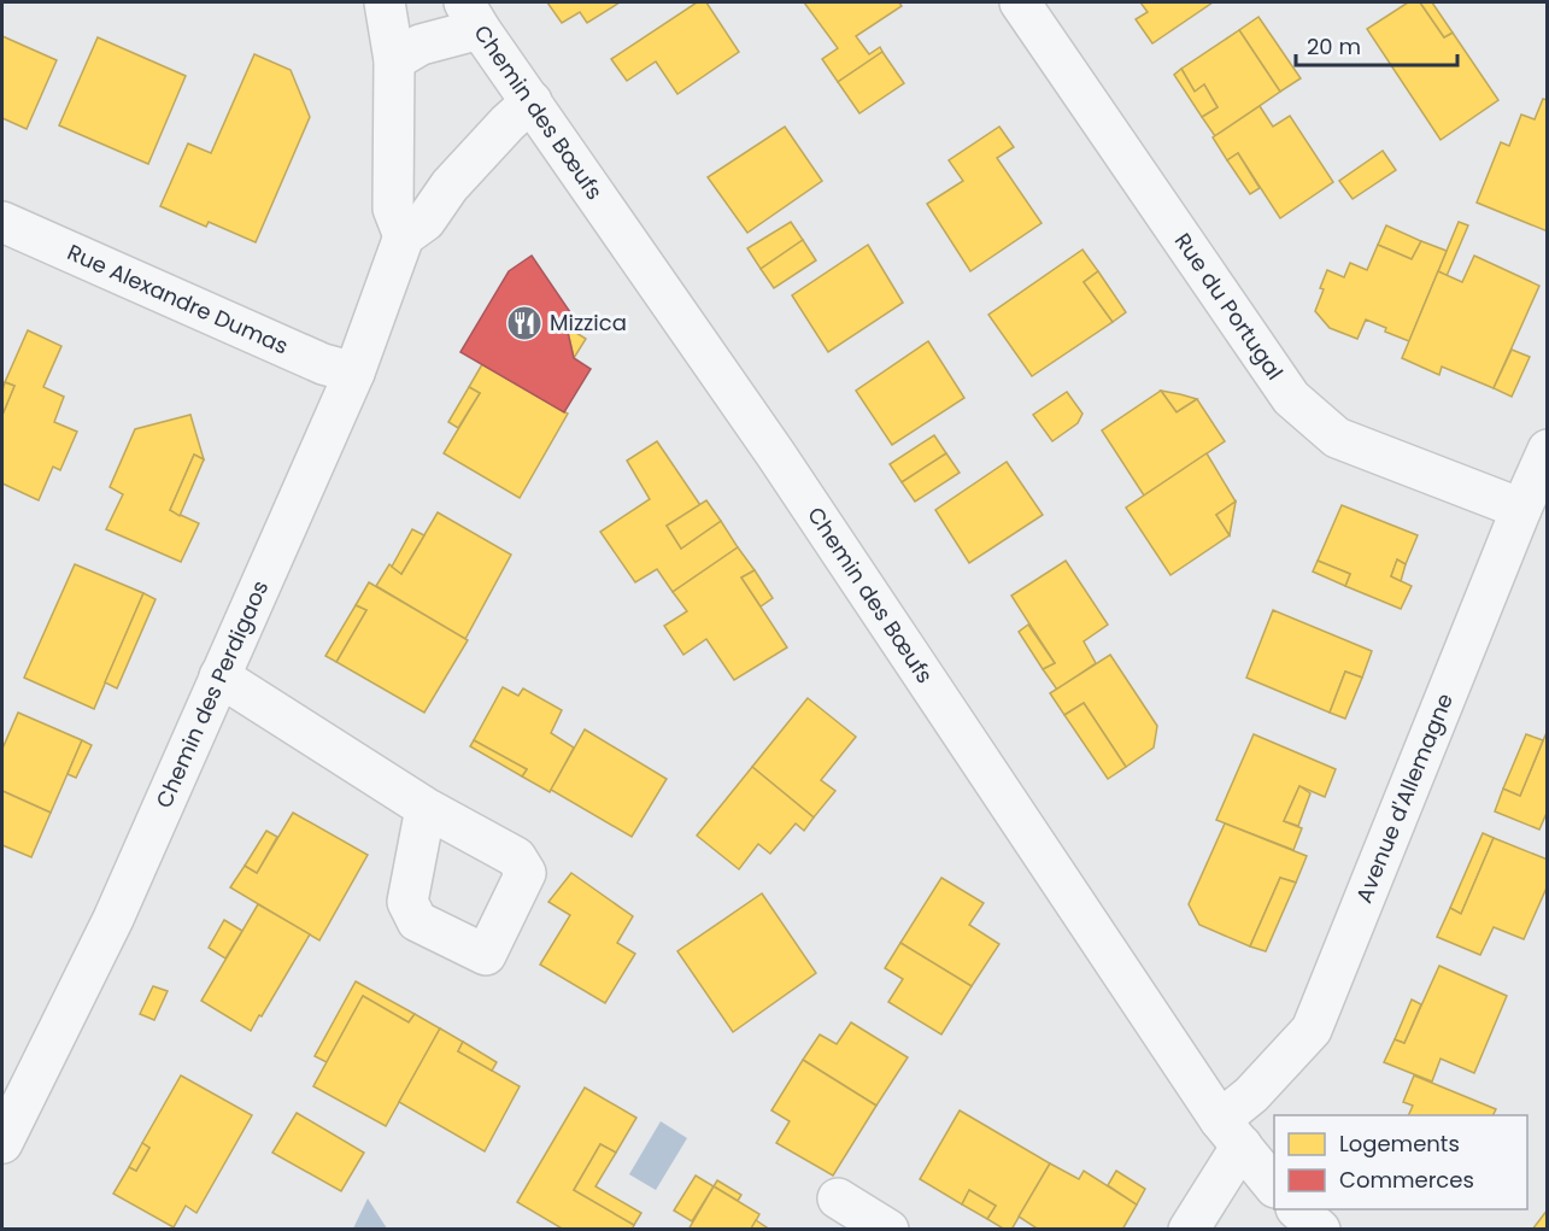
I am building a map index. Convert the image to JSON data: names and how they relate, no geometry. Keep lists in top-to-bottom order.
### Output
{
  "streets": {
    "street": [
      "Chemin des Bœufs",
      "Rue Alexandre Dumas",
      "Rue du Portugal",
      "Chemin des Perdigaos",
      "Avenue d'Allemagne"
    ]
  },
  "crossings": [
    ["Chemin des Bœufs", "Chemin des Perdigaos"],
    ["Chemin des Bœufs", "Avenue d'Allemagne"],
    ["Rue Alexandre Dumas", "Chemin des Perdigaos"],
    ["Rue du Portugal", "Avenue d'Allemagne"]
  ],
  "places": {
    "restaurant": ["Mizzica"]
  },
  "legend": ["Logements", "Commerces"],
  "scale_bar": "20 m"
}
